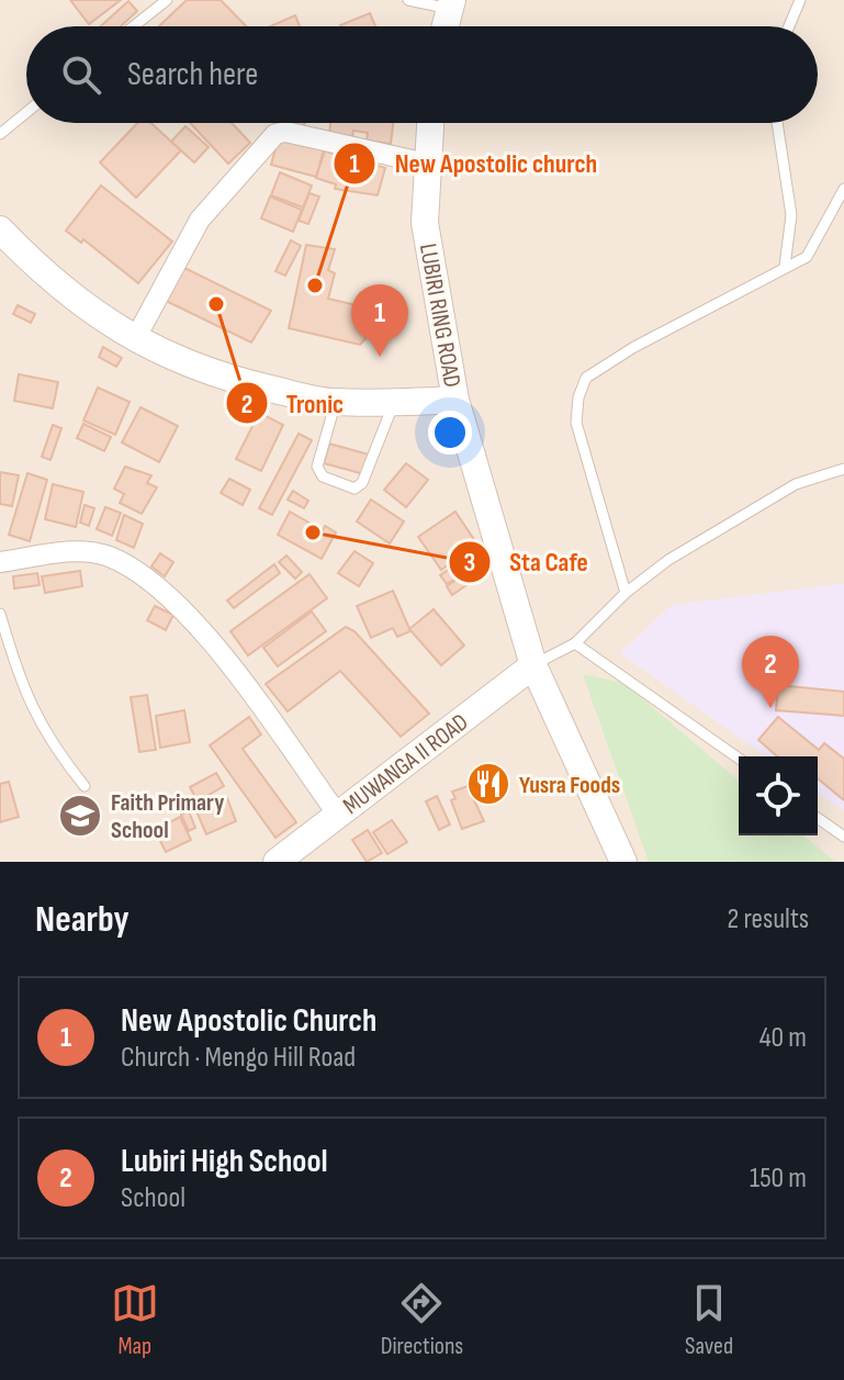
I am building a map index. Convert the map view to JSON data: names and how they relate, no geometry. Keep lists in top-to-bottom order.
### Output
{
  "streets": {
    "main road": ["LUBIRI RING ROAD", "MUWANGA II ROAD"]
  },
  "crossings": [
    ["LUBIRI RING ROAD", "MUWANGA II ROAD"]
  ],
  "places": {
    "other": ["New Apostolic church", "Tronic", "Sta Cafe"],
    "restaurant": ["Yusra Foods"],
    "school or university": ["Faith Primary School"]
  },
  "page": {
    "search": "Search here",
    "pins": ["1", "2"],
    "heading": ["Nearby", "2 results"],
    "list": [
      {
        "mark": "1",
        "name": "New Apostolic Church",
        "note": "Church · Mengo Hill Road",
        "value": "40 m"
      },
      {
        "mark": "2",
        "name": "Lubiri High School",
        "note": "School",
        "value": "150 m"
      }
    ],
    "nav": ["Map", "Directions", "Saved"]
  }
}
